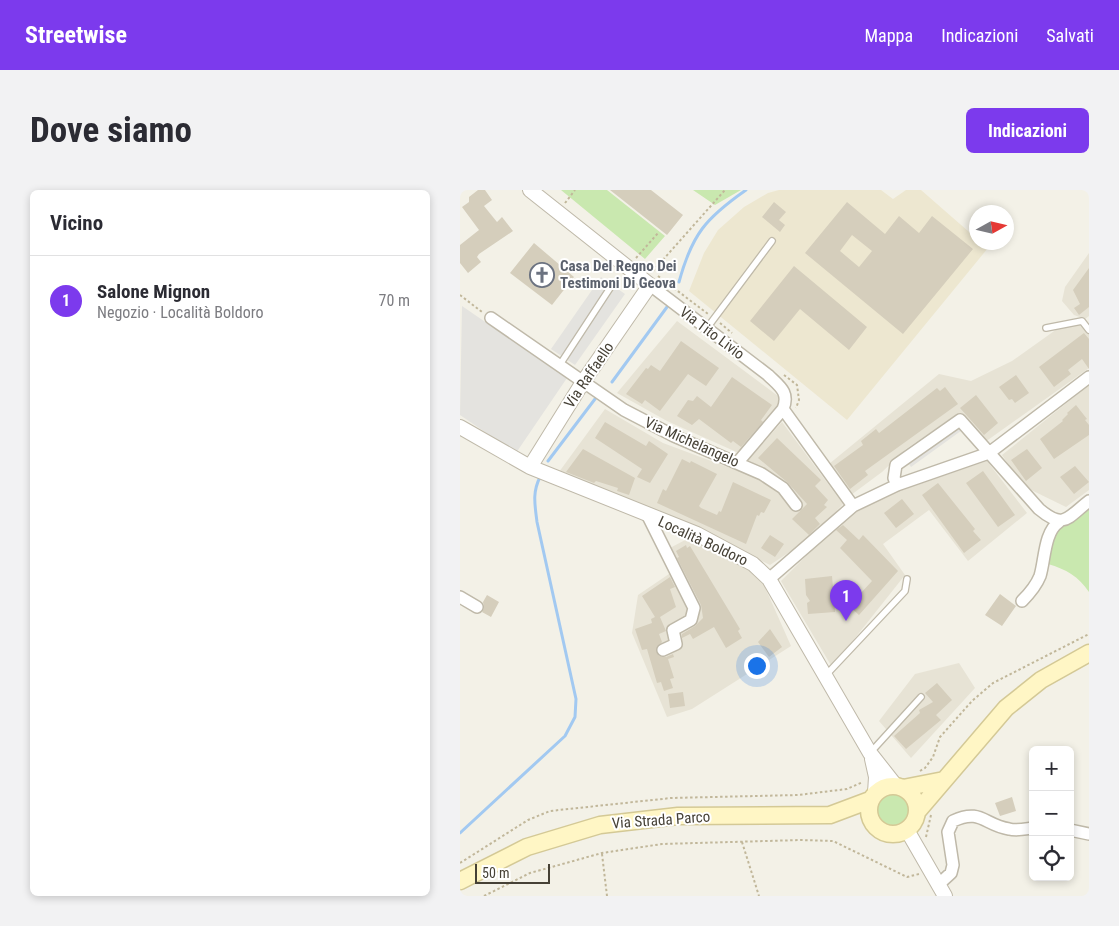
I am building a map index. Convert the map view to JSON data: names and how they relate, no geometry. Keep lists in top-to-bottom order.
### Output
{
  "streets": {
    "main road": ["Via Strada Parco"],
    "street": [
      "Via Tito Livio",
      "Via Raffaello",
      "Via Michelangelo",
      "Località Boldoro"
    ]
  },
  "crossings": [
    ["Via Tito Livio", "Via Raffaello"],
    ["Via Raffaello", "Via Michelangelo"],
    ["Via Raffaello", "Località Boldoro"],
    ["Località Boldoro", "Via Strada Parco"]
  ],
  "places": {
    "church": ["Casa Del Regno Dei Testimoni Di Geova"]
  },
  "scale_bar": "50 m",
  "north": "right",
  "page": {
    "header": "Streetwise",
    "nav": ["Mappa", "Indicazioni", "Salvati"],
    "buttons": "Indicazioni",
    "title": "Dove siamo",
    "heading": "Vicino",
    "list": [
      {
        "mark": "1",
        "name": "Salone Mignon",
        "note": "Negozio · Località Boldoro",
        "value": "70 m"
      }
    ],
    "pins": "1",
    "map_buttons": ["+", "−"],
    "scale": "50 m"
  }
}
